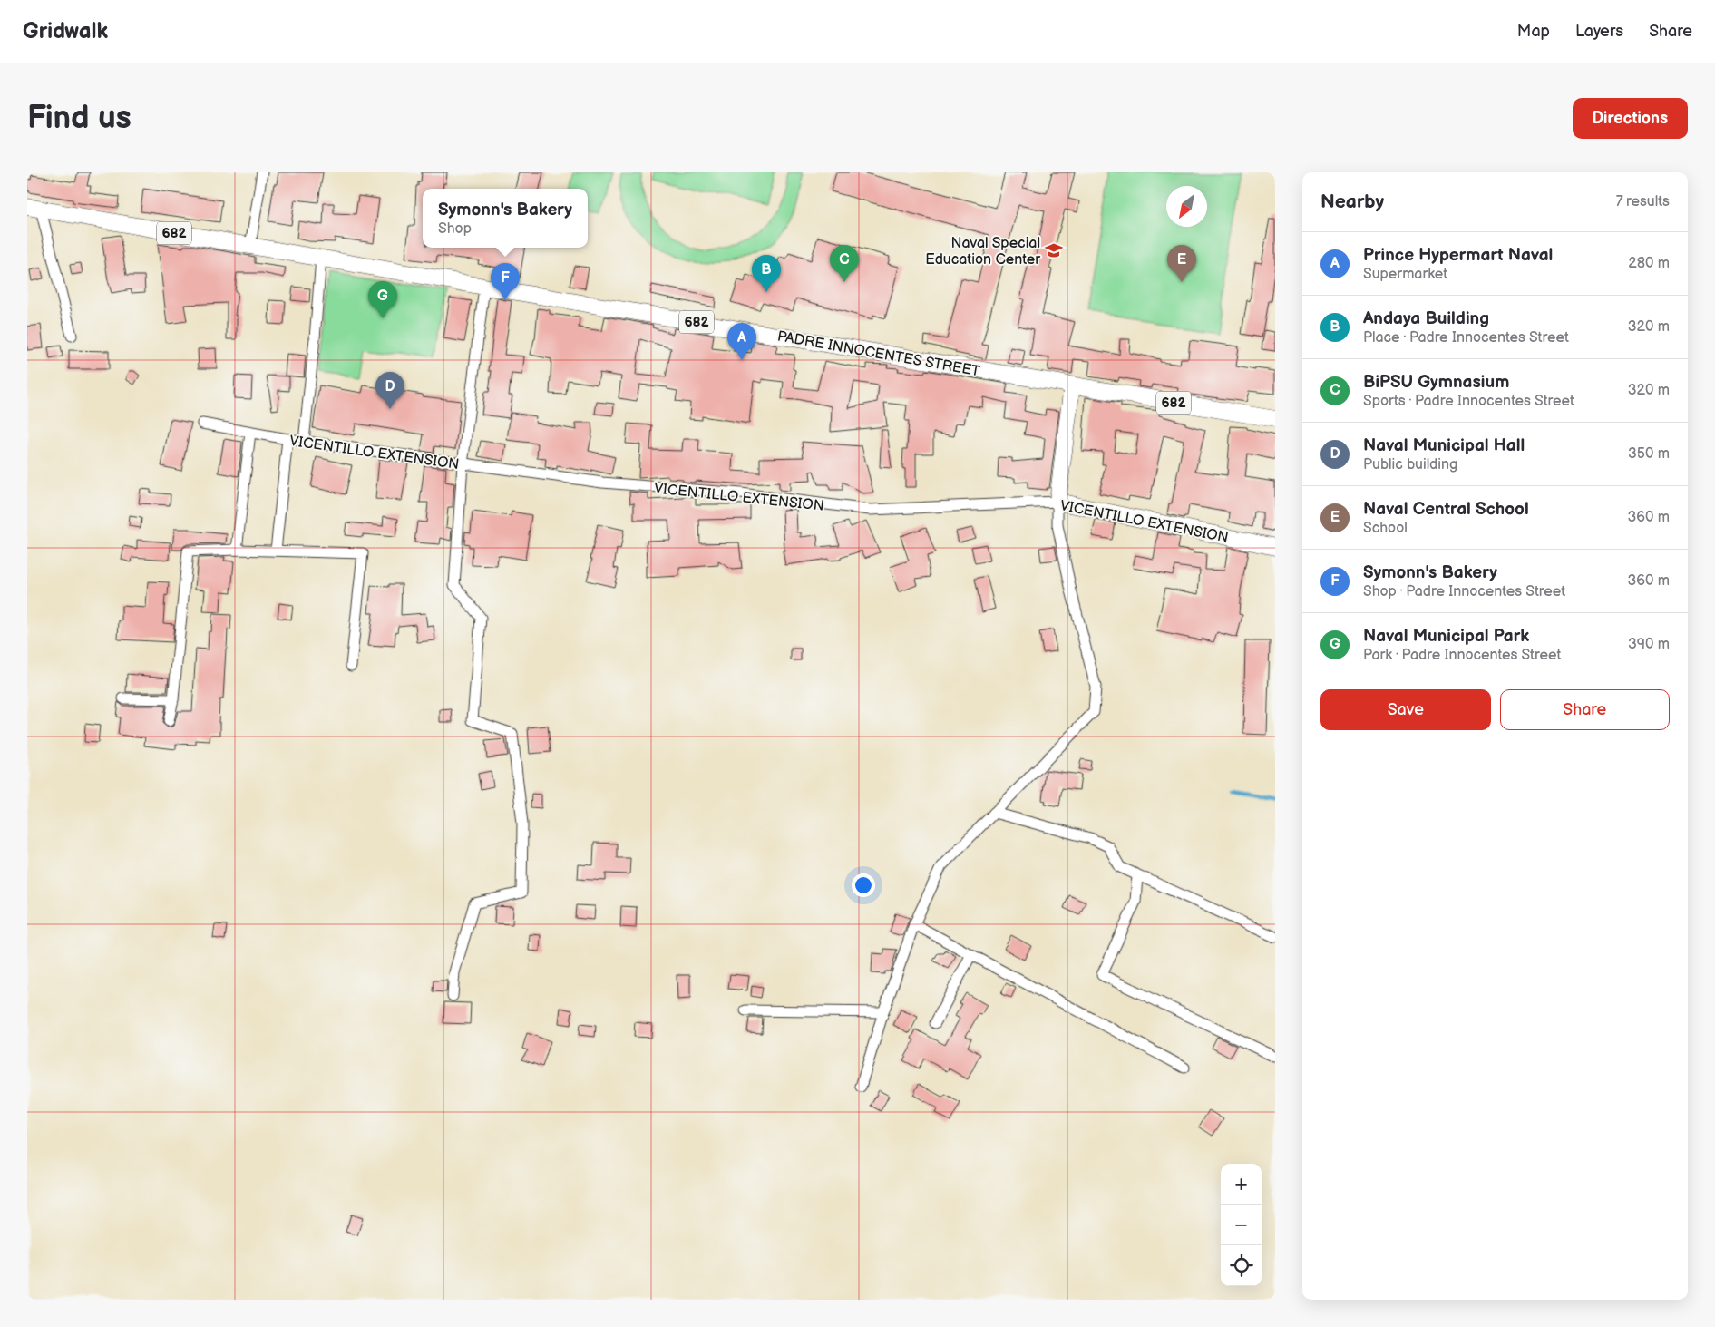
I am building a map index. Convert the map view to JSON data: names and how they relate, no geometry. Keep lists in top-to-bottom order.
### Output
{
  "streets": {
    "main road": ["682", "PADRE INNOCENTES STREET", "VICENTILLO EXTENSION"]
  },
  "places": {
    "school or university": ["Naval Special Education Center"]
  },
  "north": "bottom left",
  "page": {
    "header": "Gridwalk",
    "nav": ["Map", "Layers", "Share"],
    "buttons": [
      "Directions",
      ["Save", "Share"]
    ],
    "title": "Find us",
    "heading": ["Nearby", "7 results"],
    "popup": ["Symonn's Bakery", "Shop"],
    "list": [
      {
        "mark": "A",
        "name": "Prince Hypermart Naval",
        "note": "Supermarket",
        "value": "280 m"
      },
      {
        "mark": "B",
        "name": "Andaya Building",
        "note": "Place · Padre Innocentes Street",
        "value": "320 m"
      },
      {
        "mark": "C",
        "name": "BiPSU Gymnasium",
        "note": "Sports · Padre Innocentes Street",
        "value": "320 m"
      },
      {
        "mark": "D",
        "name": "Naval Municipal Hall",
        "note": "Public building",
        "value": "350 m"
      },
      {
        "mark": "E",
        "name": "Naval Central School",
        "note": "School",
        "value": "360 m"
      },
      {
        "mark": "F",
        "name": "Symonn's Bakery",
        "note": "Shop · Padre Innocentes Street",
        "value": "360 m"
      },
      {
        "mark": "G",
        "name": "Naval Municipal Park",
        "note": "Park · Padre Innocentes Street",
        "value": "390 m"
      }
    ],
    "pins": [
      "C",
      "E",
      "B",
      "F",
      "G",
      "A",
      "D"
    ],
    "map_buttons": ["+", "−"]
  }
}
